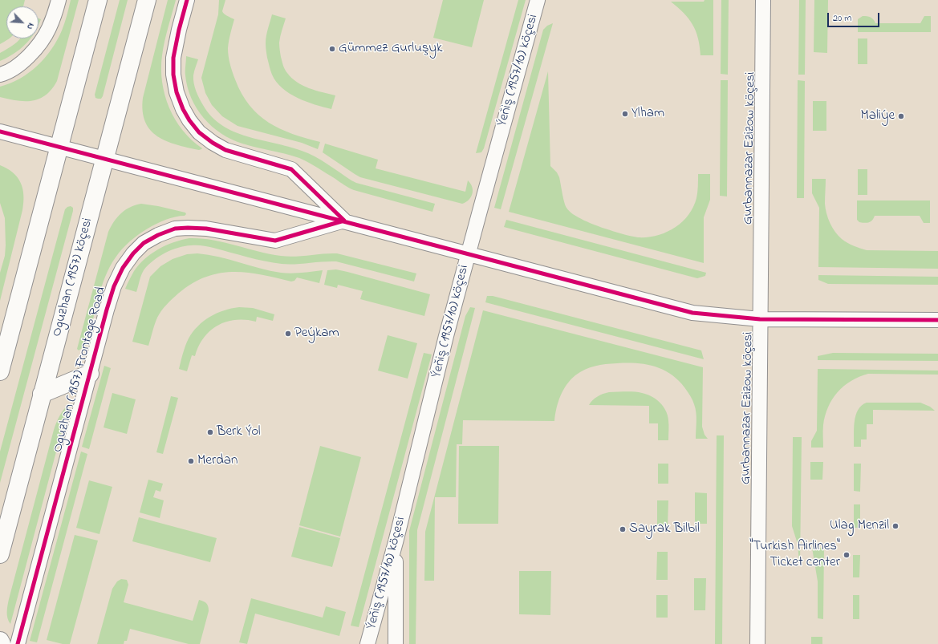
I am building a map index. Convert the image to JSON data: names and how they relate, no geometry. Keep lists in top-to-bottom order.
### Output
{
  "streets": {
    "main road": ["Oguzhan (1957) köçesi"],
    "street": ["Ýeňiş (1957/10) köçesi", "Gurbannazar Ezizow köçesi", "Oguzhan (1957) Frontage Road"]
  },
  "places": [
    "Gümmez Gurluşyk",
    "Ylham",
    "Maliýe",
    "Peýkam",
    "Berk Ýol",
    "Merdan",
    "Ulag Menzil",
    "Sayrak Bilbil",
    "\"Turkish Airlines\" Ticket center"
  ],
  "scale_bar": "20 m",
  "north": "bottom right"
}
